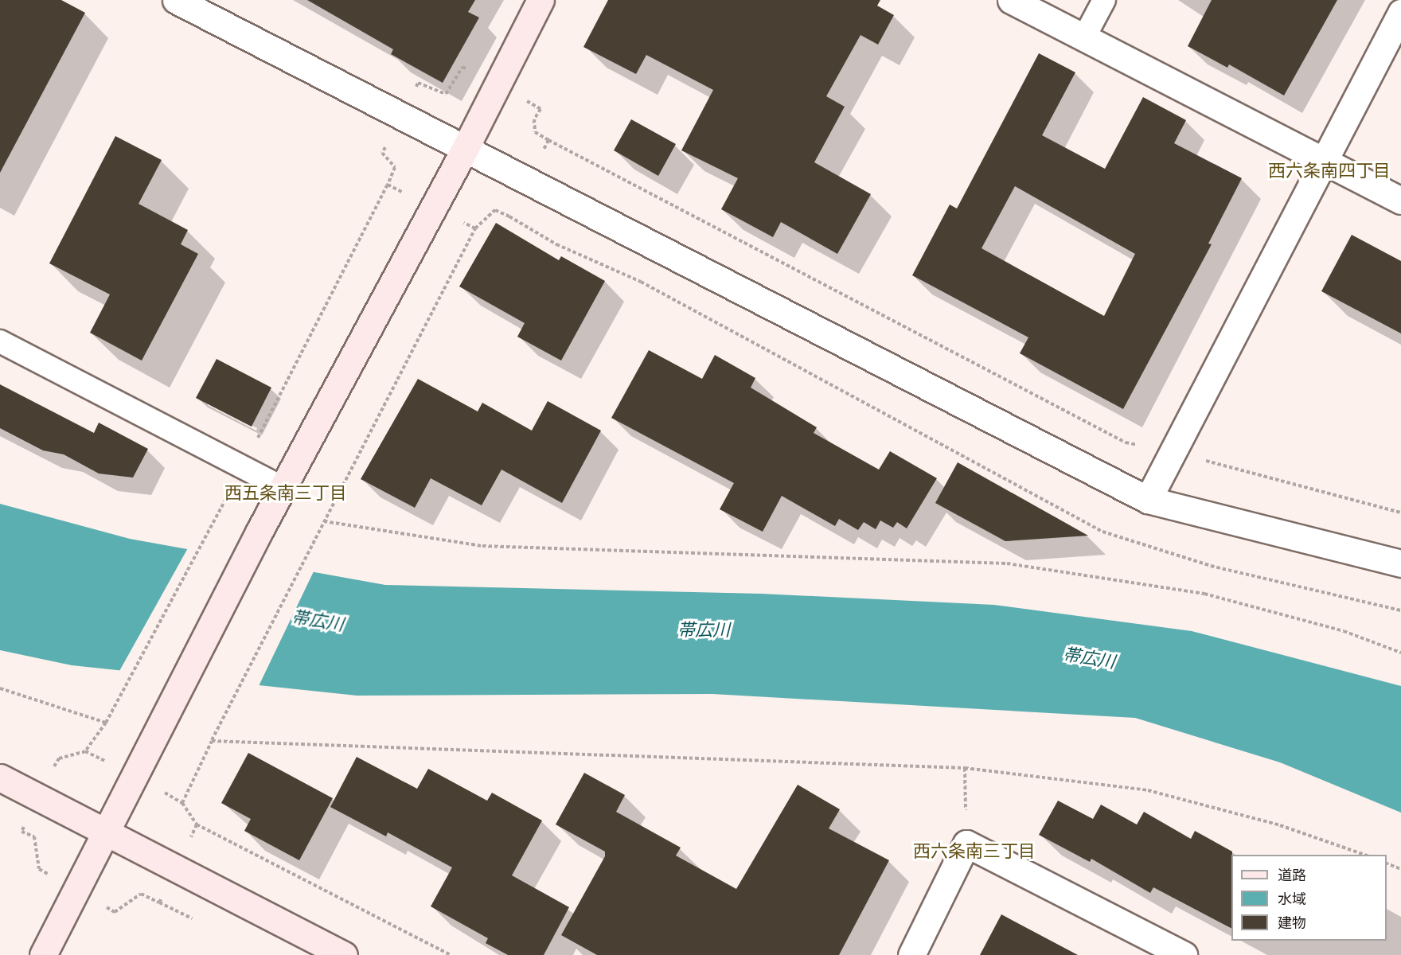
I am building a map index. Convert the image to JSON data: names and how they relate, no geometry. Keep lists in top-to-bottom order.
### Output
{
  "districts": ["西六条南四丁目", "西五条南三丁目", "西六条南三丁目"],
  "water": ["帯広川"],
  "legend": ["道路", "水域", "建物"]
}
